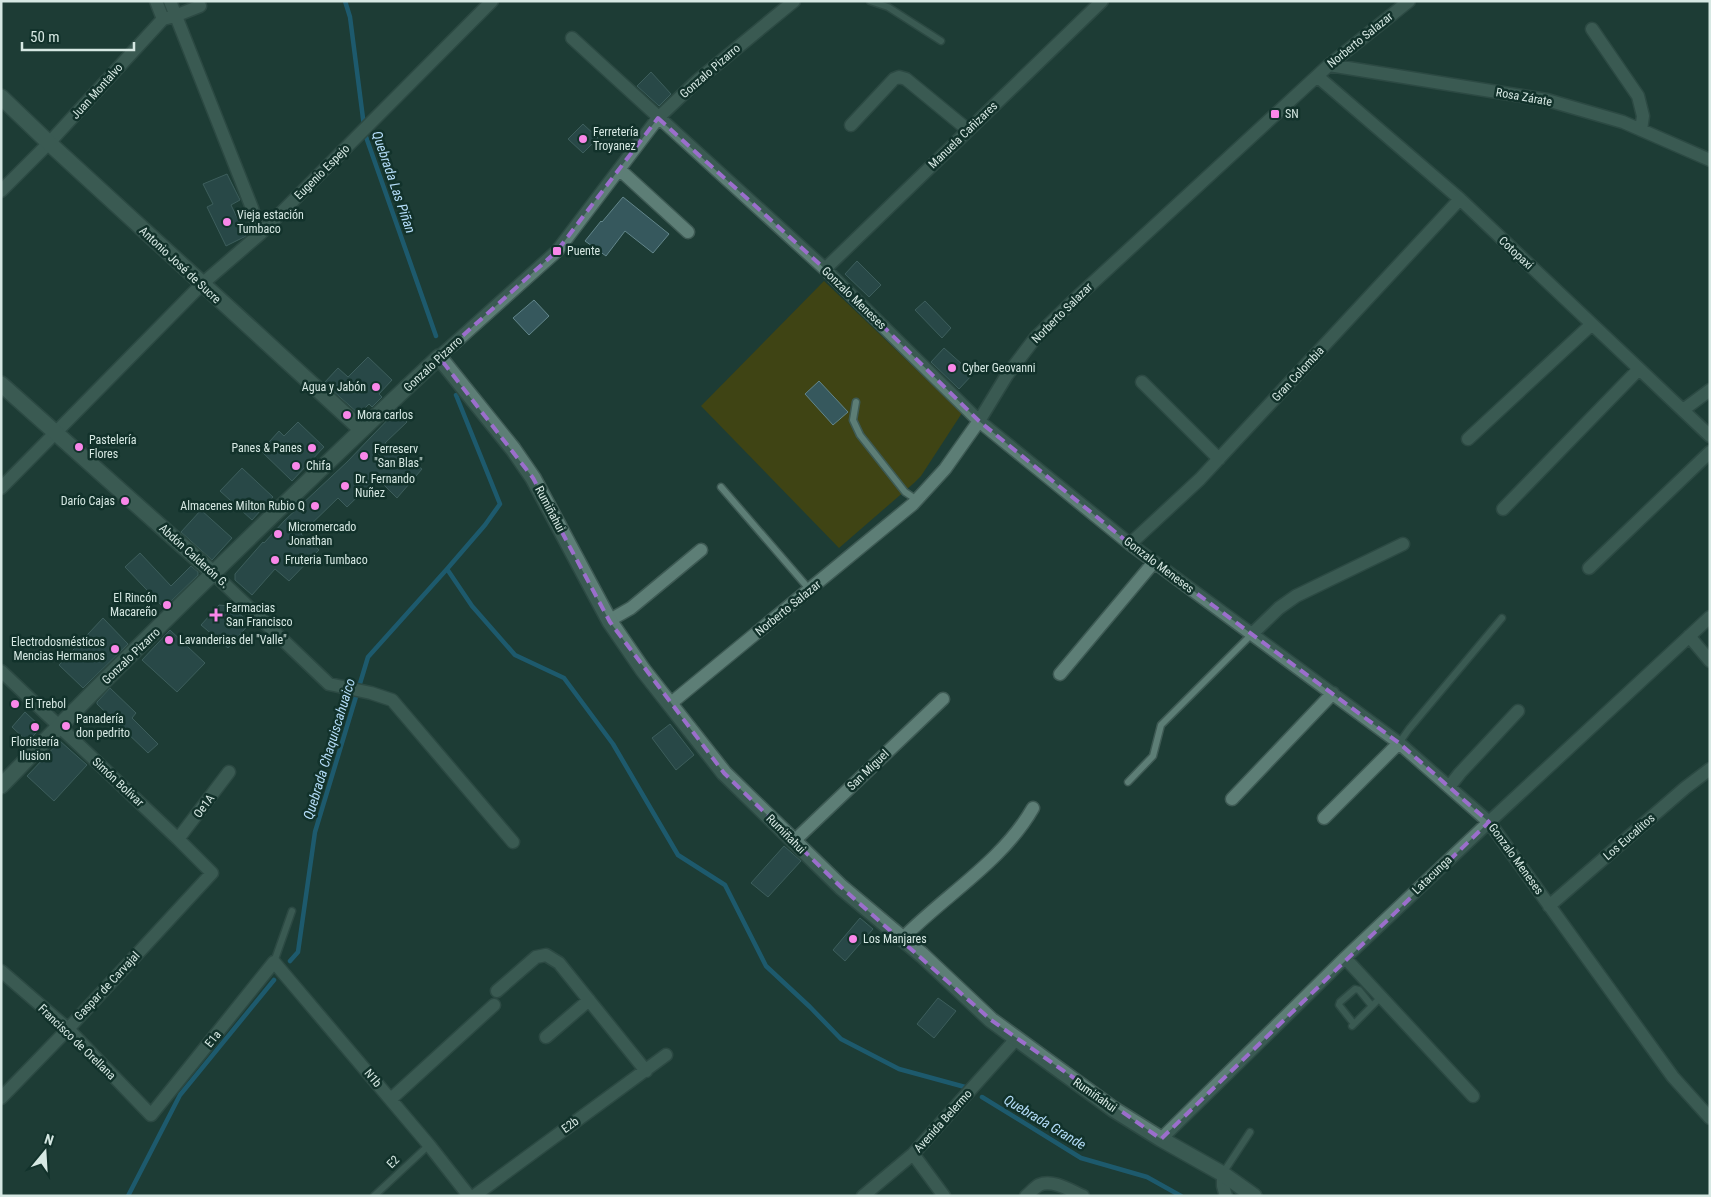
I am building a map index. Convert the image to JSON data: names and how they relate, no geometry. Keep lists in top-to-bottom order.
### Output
{
  "streets": {
    "street": [
      "Norberto Salazar",
      "Gonzalo Pizarro",
      "Juan Montalvo",
      "Rosa Zárate",
      "Manuela Cañizares",
      "Eugenio Espejo",
      "Cotopaxi",
      "Antonio José de Sucre",
      "Gonzalo Meneses",
      "Gran Colombia",
      "Rumiñahui",
      "Abdón Calderón G.",
      "San Miguel",
      "Simón Bolívar",
      "Oe1A",
      "Los Eucalitos",
      "Latacunga",
      "Gaspar de Carvajal",
      "E1a",
      "Francisco de Orellana",
      "N1b",
      "Avenida Belermo",
      "E2b"
    ],
    "lane": ["E2"]
  },
  "crossings": [
    ["Norberto Salazar", "Rosa Zárate"],
    ["Norberto Salazar", "Cotopaxi"],
    ["Norberto Salazar", "Gonzalo Meneses"],
    ["Norberto Salazar", "Rumiñahui"],
    ["Gonzalo Pizarro", "Antonio José de Sucre"],
    ["Gonzalo Pizarro", "Gonzalo Meneses"],
    ["Gonzalo Pizarro", "Rumiñahui"],
    ["Gonzalo Pizarro", "Abdón Calderón G."],
    ["Gonzalo Pizarro", "Simón Bolívar"],
    ["Juan Montalvo", "Antonio José de Sucre"],
    ["Manuela Cañizares", "Gonzalo Meneses"],
    ["Eugenio Espejo", "Antonio José de Sucre"],
    ["Eugenio Espejo", "Abdón Calderón G."],
    ["Cotopaxi", "Gran Colombia"],
    ["Gonzalo Meneses", "Gran Colombia"],
    ["Gonzalo Meneses", "Los Eucalitos"],
    ["Gonzalo Meneses", "Latacunga"],
    ["Rumiñahui", "San Miguel"],
    ["Rumiñahui", "Latacunga"],
    ["Rumiñahui", "Avenida Belermo"],
    ["Simón Bolívar", "Oe1A"],
    ["Simón Bolívar", "Gaspar de Carvajal"],
    ["Gaspar de Carvajal", "Francisco de Orellana"],
    ["E1a", "Francisco de Orellana"],
    ["E1a", "N1b"],
    ["N1b", "E2"]
  ],
  "water": ["Quebrada Las Piñan", "Quebrada Chaquiscahuaico", "Quebrada Grande"],
  "places": {
    "transit": ["SN", "Puente"],
    "other": [
      "Ferretería Troyanez",
      "Vieja estación Tumbaco",
      "Cyber Geovanni",
      "Agua y Jabón",
      "Mora carlos",
      "Pastelería Flores",
      "Panes & Panes",
      "Ferreserv \"San Blas\"",
      "Chifa",
      "Dr. Fernando Nuñez",
      "Darío Cajas",
      "Almacenes Milton Rubio Q",
      "Micromercado Jonathan",
      "Fruteria Tumbaco",
      "El Rincón Macareño",
      "Lavanderias del \"Valle\"",
      "Electrodosmésticos Mencias Hermanos",
      "El Trebol",
      "Panadería don pedrito",
      "Floristería Ilusion",
      "Los Manjares"
    ],
    "health": ["Farmacias San Francisco"]
  },
  "scale_bar": "50 m",
  "north": "top"
}
